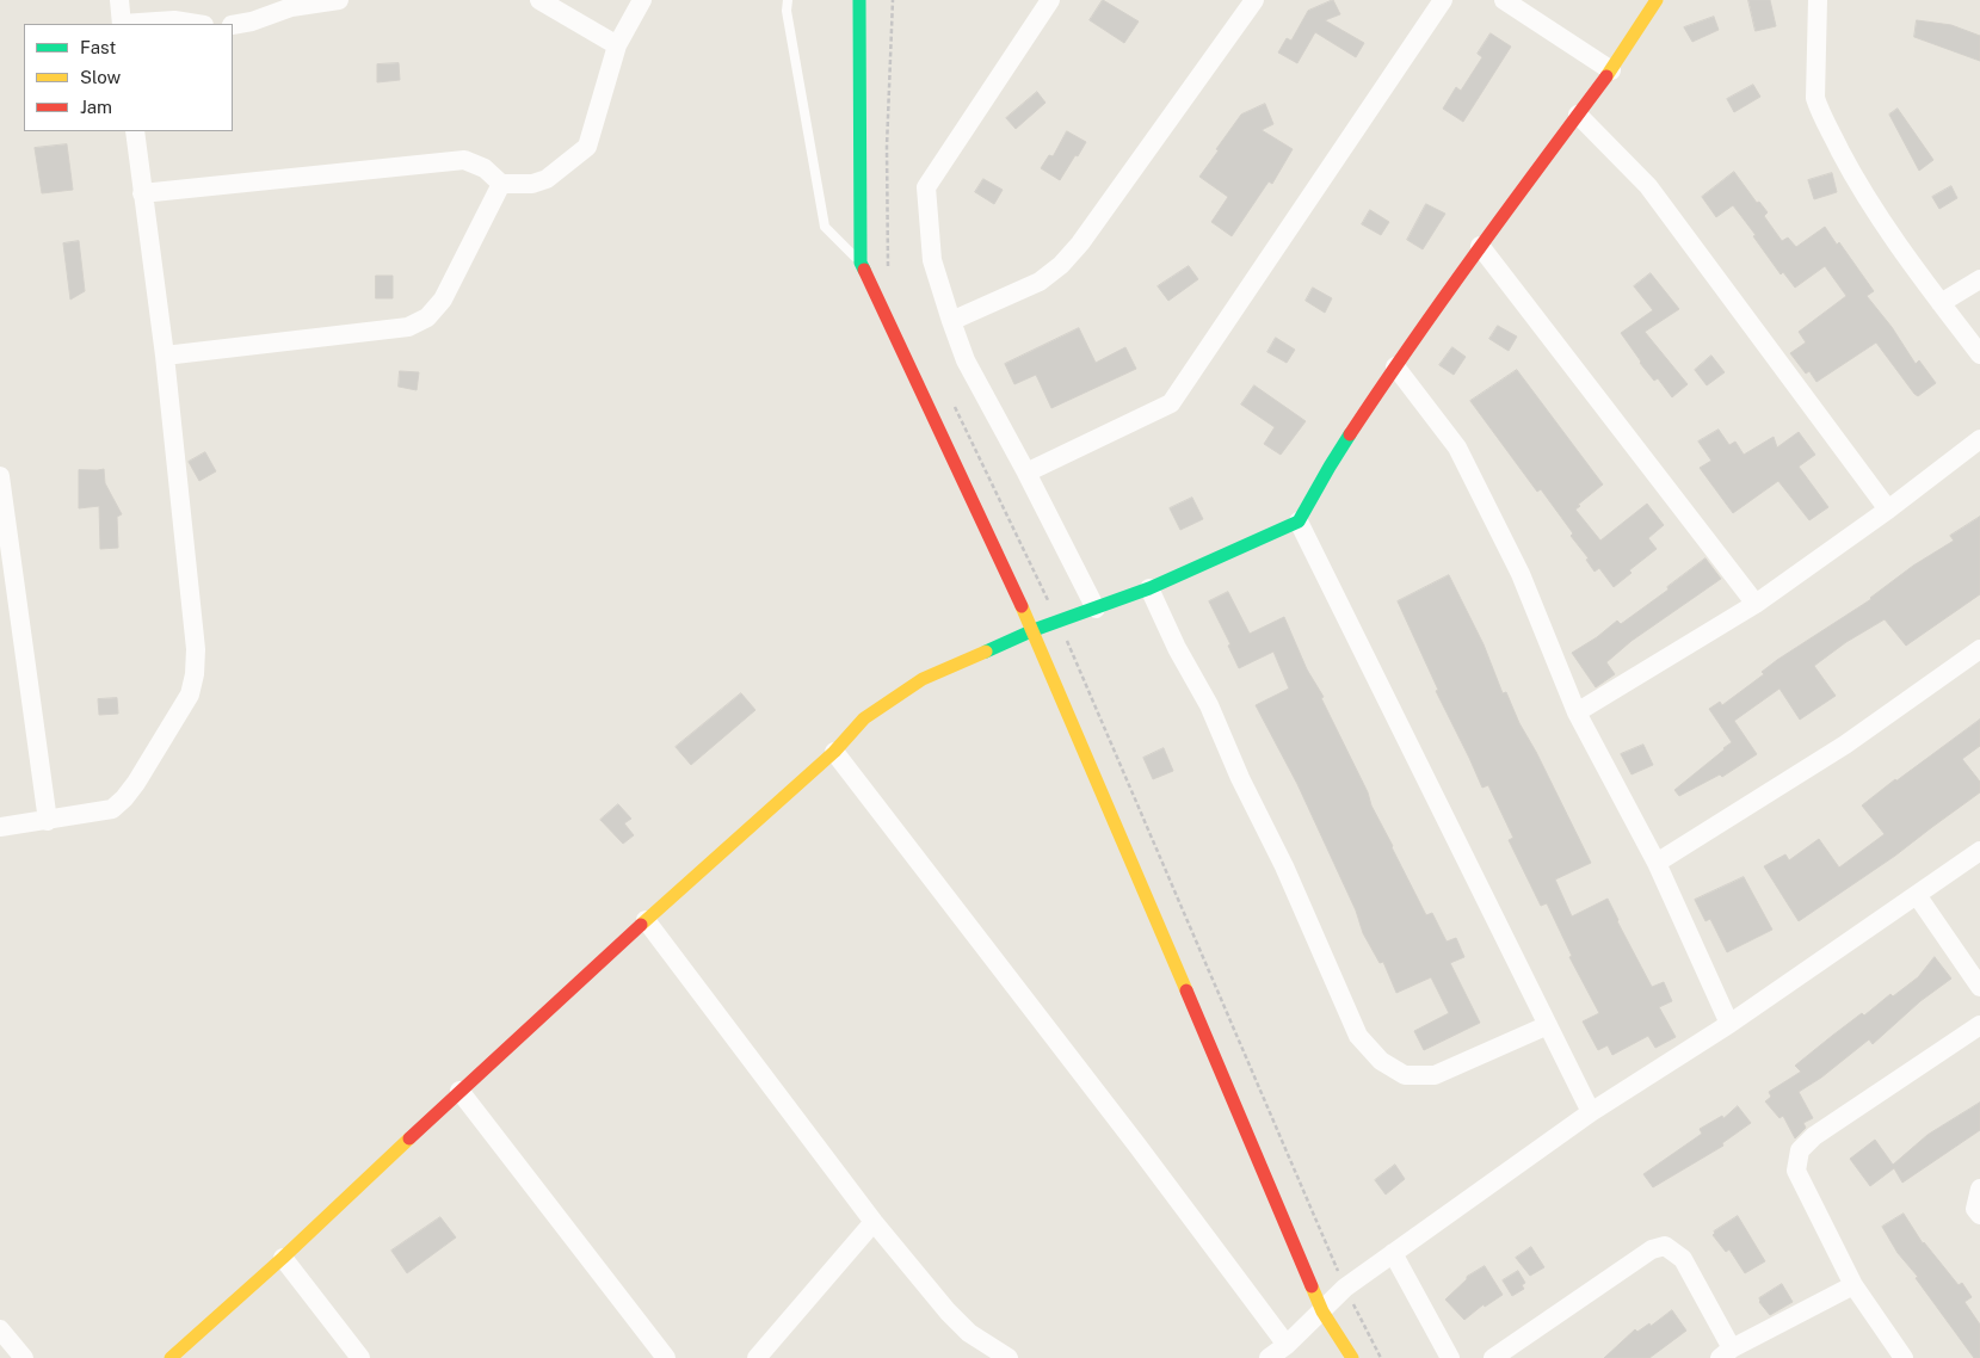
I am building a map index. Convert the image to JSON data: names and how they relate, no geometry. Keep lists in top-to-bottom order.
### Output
{
  "legend": ["Fast", "Slow", "Jam"]
}
